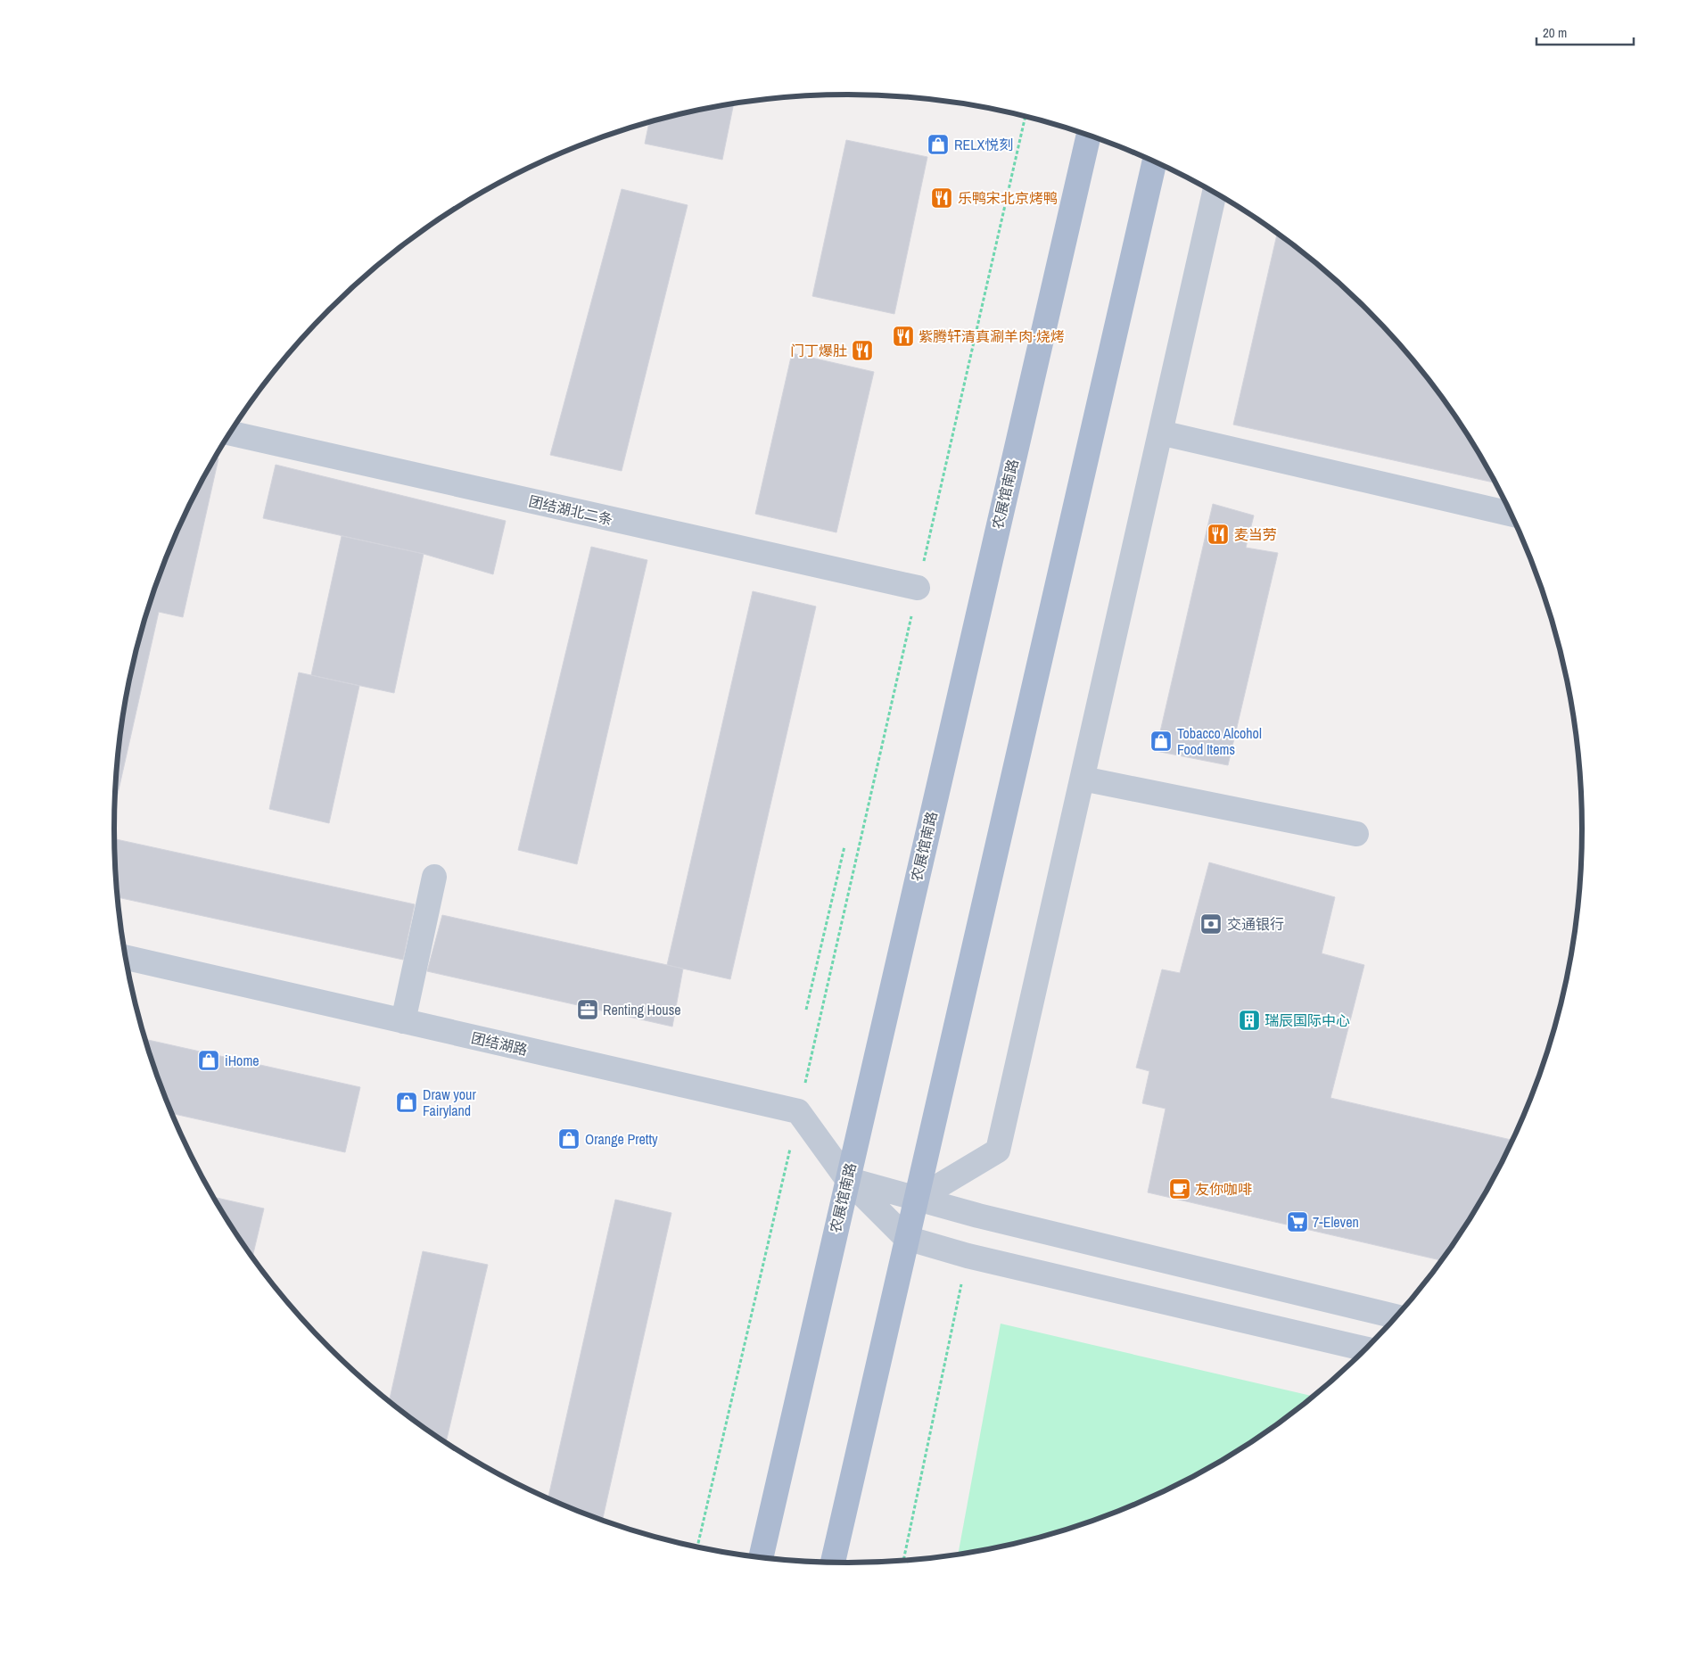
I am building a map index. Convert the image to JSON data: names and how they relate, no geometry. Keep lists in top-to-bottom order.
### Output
{
  "streets": {
    "main road": ["农展馆南路"],
    "street": ["团结湖北二条", "团结湖路"]
  },
  "places": {
    "shop": [
      "RELX悦刻",
      "Tobacco Alcohol Food Items",
      "iHome",
      "Draw your Fairyland",
      "Orange Pretty"
    ],
    "restaurant": [
      "乐鸭宋北京烤鸭",
      "紫腾轩清真涮羊肉·烧烤",
      "门丁爆肚",
      "麦当劳"
    ],
    "bank": ["交通银行"],
    "office": ["Renting House"],
    "building": ["瑞辰国际中心"],
    "cafe": ["友你咖啡"],
    "supermarket": ["7-Eleven"]
  },
  "scale_bar": "20 m"
}
